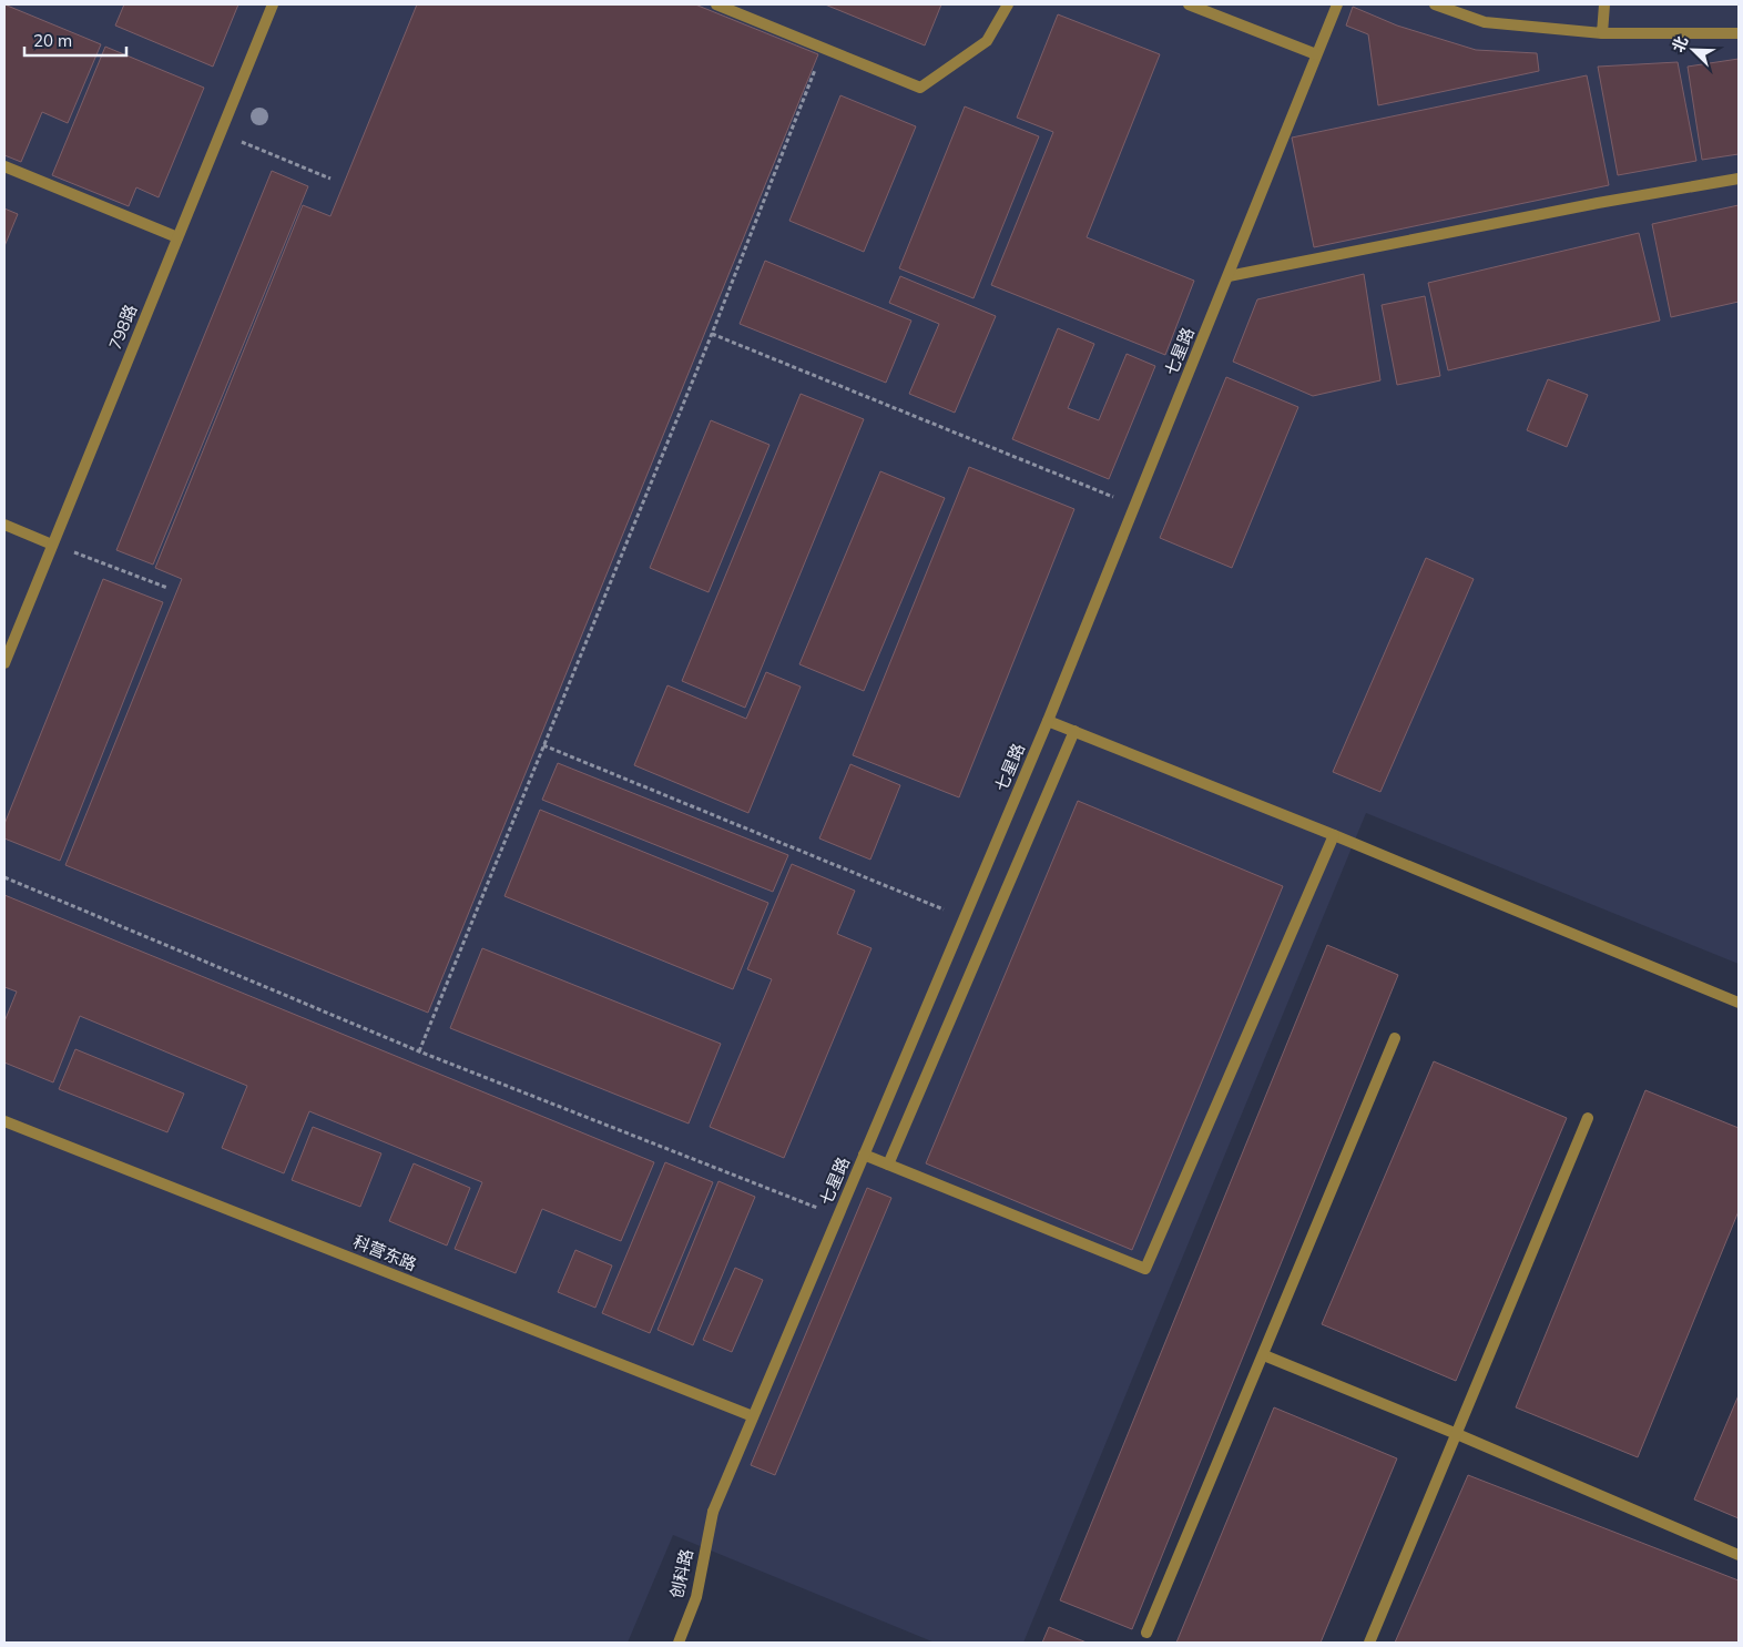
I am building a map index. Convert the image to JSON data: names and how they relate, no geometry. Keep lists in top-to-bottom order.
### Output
{
  "streets": {
    "street": [
      "798路",
      "七星路",
      "科营东路",
      "创科路"
    ]
  },
  "crossings": [
    ["七星路", "科营东路"],
    ["七星路", "创科路"]
  ],
  "scale_bar": "20 m",
  "north": "top left"
}
